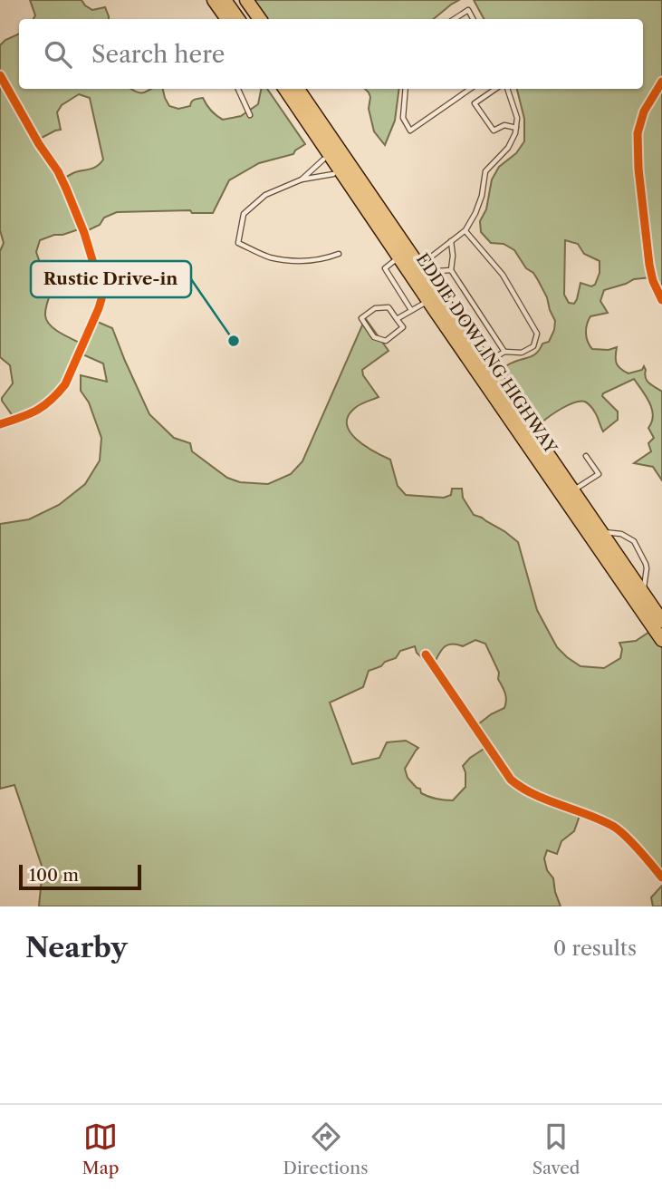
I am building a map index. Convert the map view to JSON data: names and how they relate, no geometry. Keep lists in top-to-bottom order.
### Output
{
  "streets": {
    "highway": ["EDDIE DOWLING HIGHWAY"]
  },
  "places": ["Rustic Drive-in"],
  "scale_bar": "100 m",
  "page": {
    "search": "Search here",
    "scale": "100 m",
    "heading": ["Nearby", "0 results"],
    "nav": ["Map", "Directions", "Saved"]
  }
}
